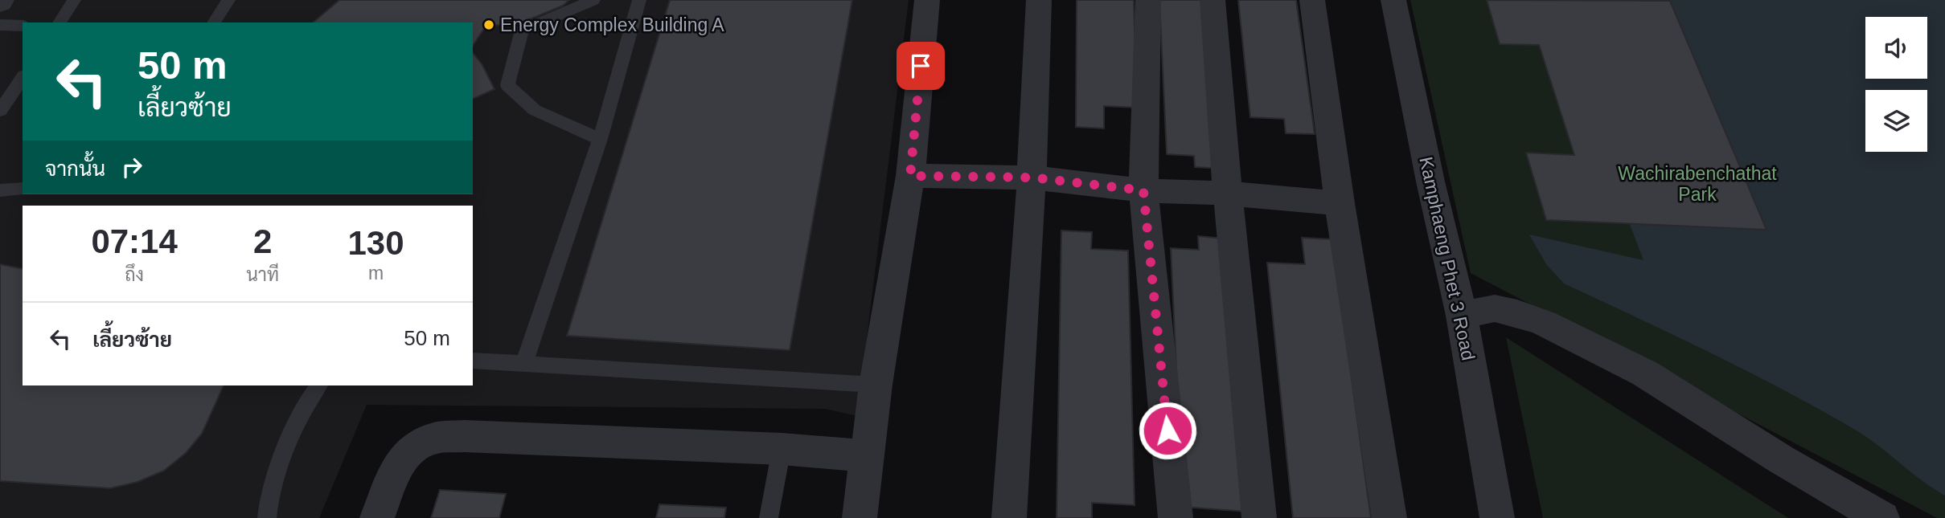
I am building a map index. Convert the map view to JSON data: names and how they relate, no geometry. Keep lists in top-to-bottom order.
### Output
{
  "streets": {
    "street": ["Kamphaeng Phet 3 Road"]
  },
  "parks": ["Wachirabenchathat Park"],
  "places": ["Energy Complex Building A"],
  "page": {
    "turn": ["50 m", "เลี้ยวซ้าย"],
    "then": "จากนั้น",
    "eta": [
      "07:14",
      "ถึง",
      "2",
      "นาที",
      "130",
      "m"
    ],
    "list": [
      {
        "name": "เลี้ยวซ้าย",
        "value": "50 m"
      }
    ]
  }
}
